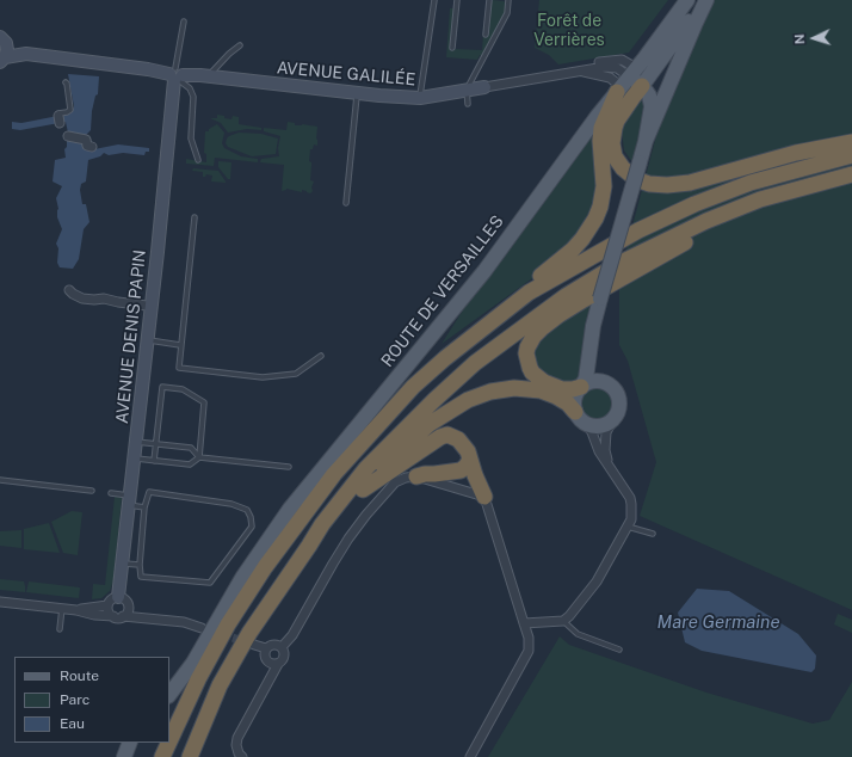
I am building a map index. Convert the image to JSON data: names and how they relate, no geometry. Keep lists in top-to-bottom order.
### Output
{
  "streets": {
    "main road": ["AVENUE GALILÉE", "ROUTE DE VERSAILLES", "AVENUE DENIS PAPIN"]
  },
  "crossings": [
    ["AVENUE GALILÉE", "AVENUE DENIS PAPIN"]
  ],
  "water": ["Mare Germaine"],
  "parks": ["Forêt de Verrières"],
  "legend": ["Route", "Parc", "Eau"],
  "north": "left"
}
